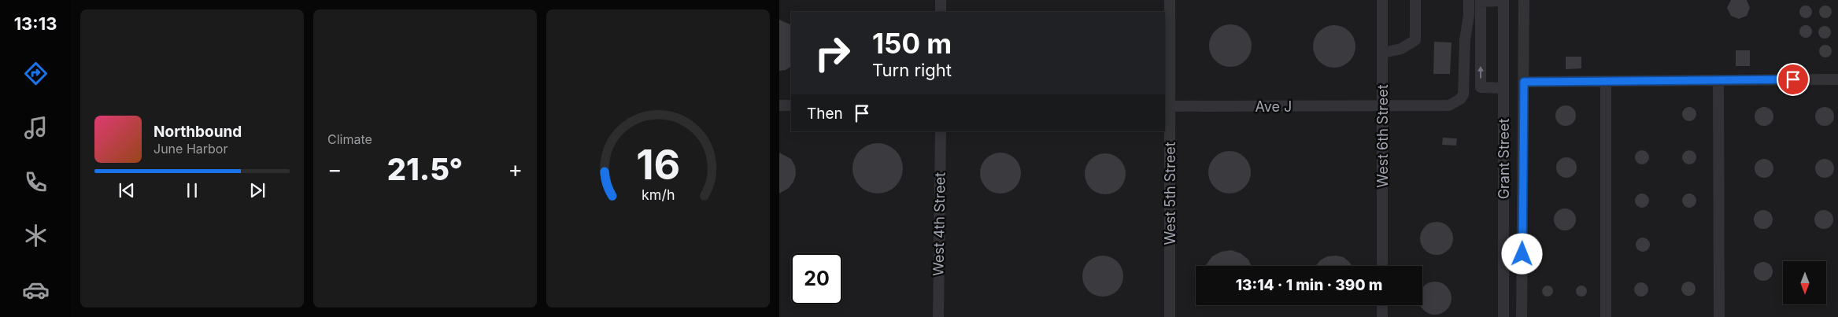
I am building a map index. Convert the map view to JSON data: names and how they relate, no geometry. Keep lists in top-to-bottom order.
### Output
{
  "streets": {
    "street": [
      "Ave J",
      "West 6th Street",
      "Grant Street",
      "West 5th Street",
      "West 4th Street"
    ]
  },
  "crossings": [
    ["Ave J", "West 6th Street"],
    ["Ave J", "West 5th Street"]
  ],
  "north": "bottom",
  "page": {
    "tabs": "13:13",
    "tile": "Climate",
    "turn": ["150 m", "Turn right"],
    "then": "Then",
    "song": ["Northbound", "June Harbor"],
    "heat": ["−", "21.5°", "+"],
    "limit": "20",
    "trip": "13:14 · 1 min · 390 m",
    "gauge": ["16", "km/h"]
  }
}
